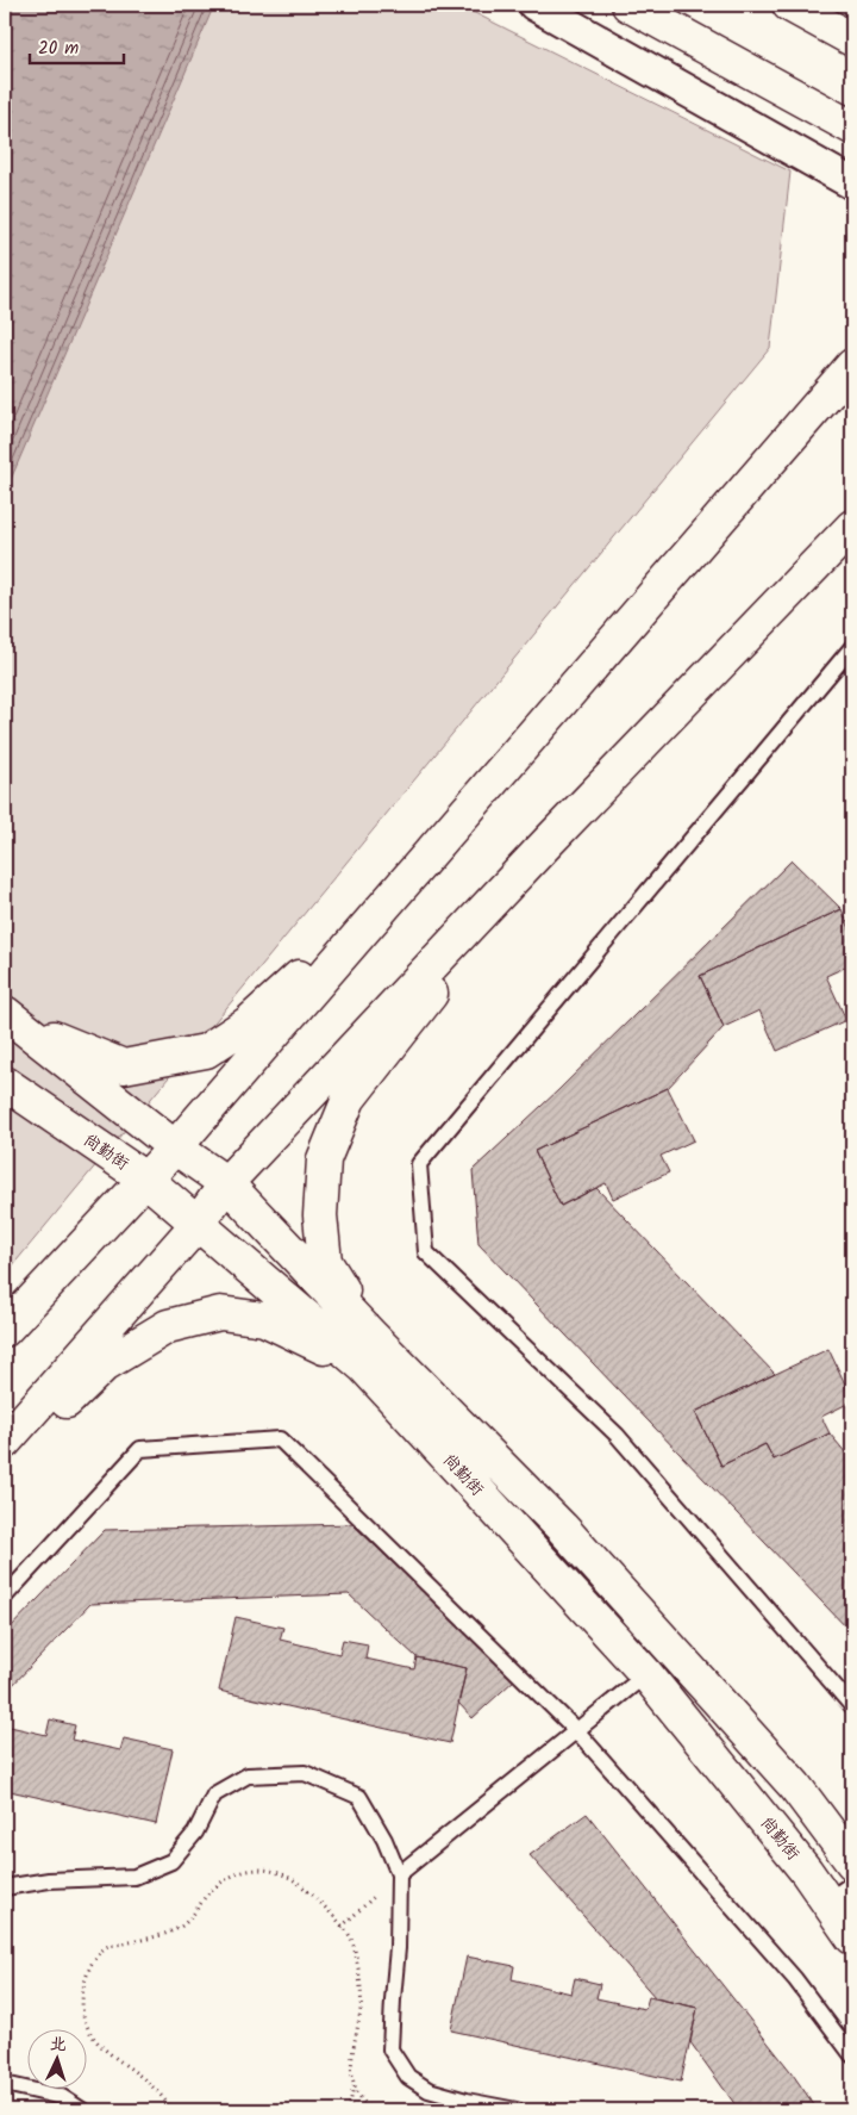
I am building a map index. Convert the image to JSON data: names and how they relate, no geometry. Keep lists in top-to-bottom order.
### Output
{
  "streets": {
    "main road": ["尚勤街"]
  },
  "scale_bar": "20 m",
  "north": "top"
}
